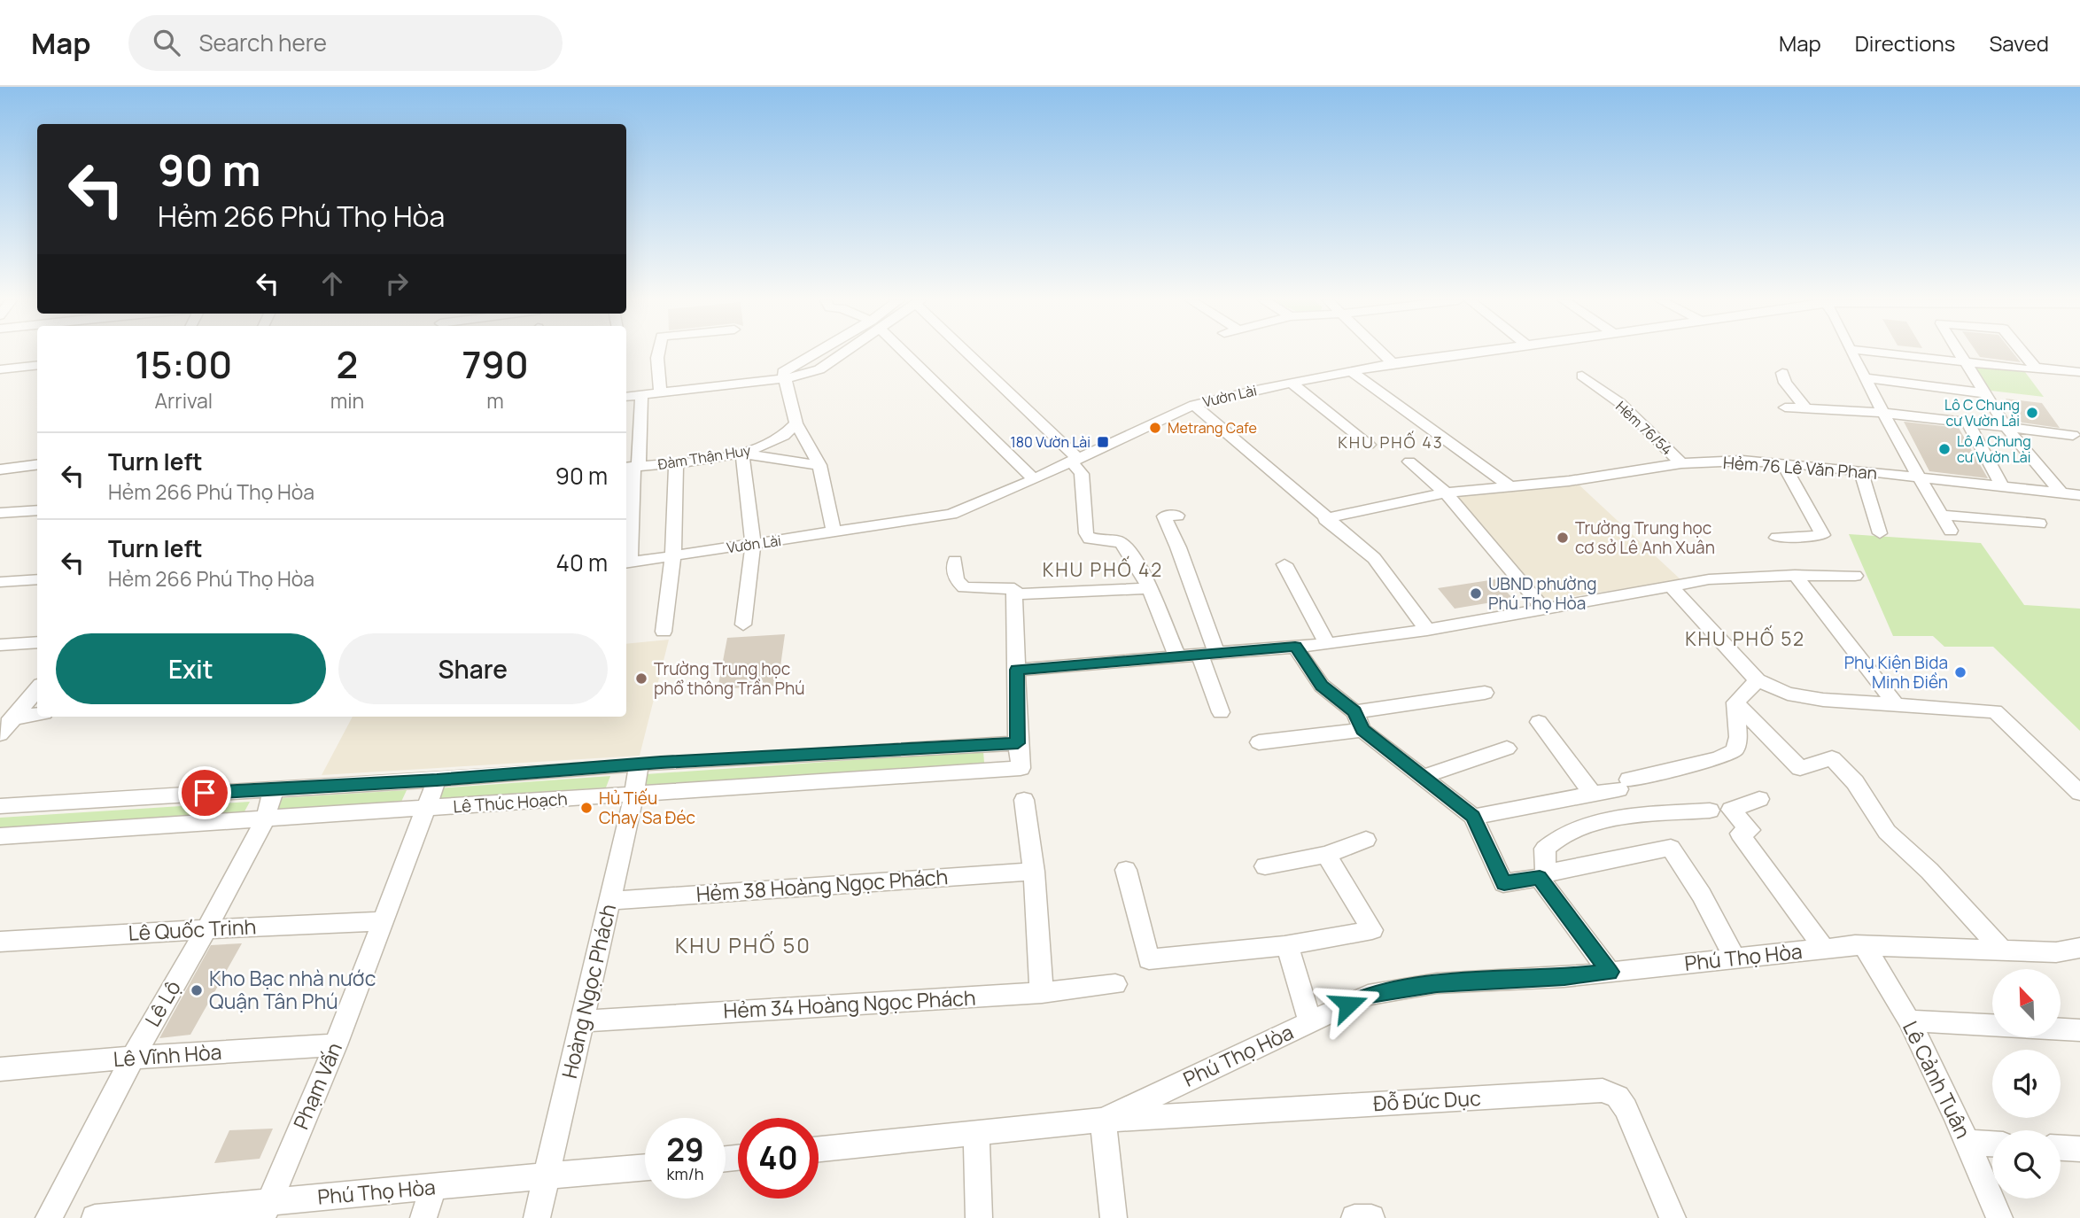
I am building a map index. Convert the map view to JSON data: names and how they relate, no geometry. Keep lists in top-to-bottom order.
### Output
{
  "streets": {
    "street": [
      "Vườn Lài",
      "Hẻm 76/54",
      "Đàm Thận Huy",
      "Hẻm 76 Lê Văn Phan",
      "Lê Thúc Hoạch",
      "Hẻm 38 Hoàng Ngọc Phách",
      "Lê Quốc Trinh",
      "Phú Thọ Hòa",
      "Hoàng Ngọc Phách",
      "Lê Lộ",
      "Hẻm 34 Hoàng Ngọc Phách",
      "Lê Vĩnh Hòa",
      "Lê Cảnh Tuân",
      "Phạm Vấn",
      "Đỗ Đức Dục"
    ]
  },
  "crossings": [
    ["Hẻm 76/54", "Hẻm 76 Lê Văn Phan"],
    ["Lê Thúc Hoạch", "Hoàng Ngọc Phách"],
    ["Lê Thúc Hoạch", "Lê Lộ"],
    ["Lê Thúc Hoạch", "Phạm Vấn"],
    ["Hẻm 38 Hoàng Ngọc Phách", "Hoàng Ngọc Phách"],
    ["Lê Quốc Trinh", "Lê Lộ"],
    ["Lê Quốc Trinh", "Phạm Vấn"],
    ["Phú Thọ Hòa", "Hoàng Ngọc Phách"],
    ["Phú Thọ Hòa", "Lê Cảnh Tuân"],
    ["Phú Thọ Hòa", "Phạm Vấn"],
    ["Phú Thọ Hòa", "Đỗ Đức Dục"],
    ["Hoàng Ngọc Phách", "Hẻm 34 Hoàng Ngọc Phách"],
    ["Lê Lộ", "Lê Vĩnh Hòa"],
    ["Lê Vĩnh Hòa", "Phạm Vấn"]
  ],
  "districts": [
    "KHU PHỐ 43",
    "KHU PHỐ 42",
    "KHU PHỐ 52",
    "KHU PHỐ 50"
  ],
  "places": {
    "other": [
      "Lô C Chung cư Vườn Lài",
      "Metrang Cafe",
      "Lô A Chung cư Vườn Lài",
      "Trường Trung học cơ sở Lê Anh Xuân",
      "UBND phường Phú Thọ Hòa",
      "Phụ Kiện Bida Minh Điền",
      "Trường Trung học phổ thông Trần Phú",
      "Hủ Tiếu Chay Sa Đéc",
      "Kho Bạc nhà nước Quận Tân Phú"
    ],
    "transit": ["180 Vườn Lài"]
  },
  "north": "top left",
  "page": {
    "header": "Map",
    "search": "Search here",
    "nav": ["Map", "Directions", "Saved"],
    "turn": ["90 m", "Hẻm 266 Phú Thọ Hòa"],
    "eta": [
      "15:00",
      "Arrival",
      "2",
      "min",
      "790",
      "m"
    ],
    "list": [
      {
        "name": "Turn left",
        "note": "Hẻm 266 Phú Thọ Hòa",
        "value": "90 m"
      },
      {
        "name": "Turn left",
        "note": "Hẻm 266 Phú Thọ Hòa",
        "value": "40 m"
      }
    ],
    "buttons": ["Exit", "Share"],
    "speed": "29 km/h",
    "limit": "40"
  }
}
